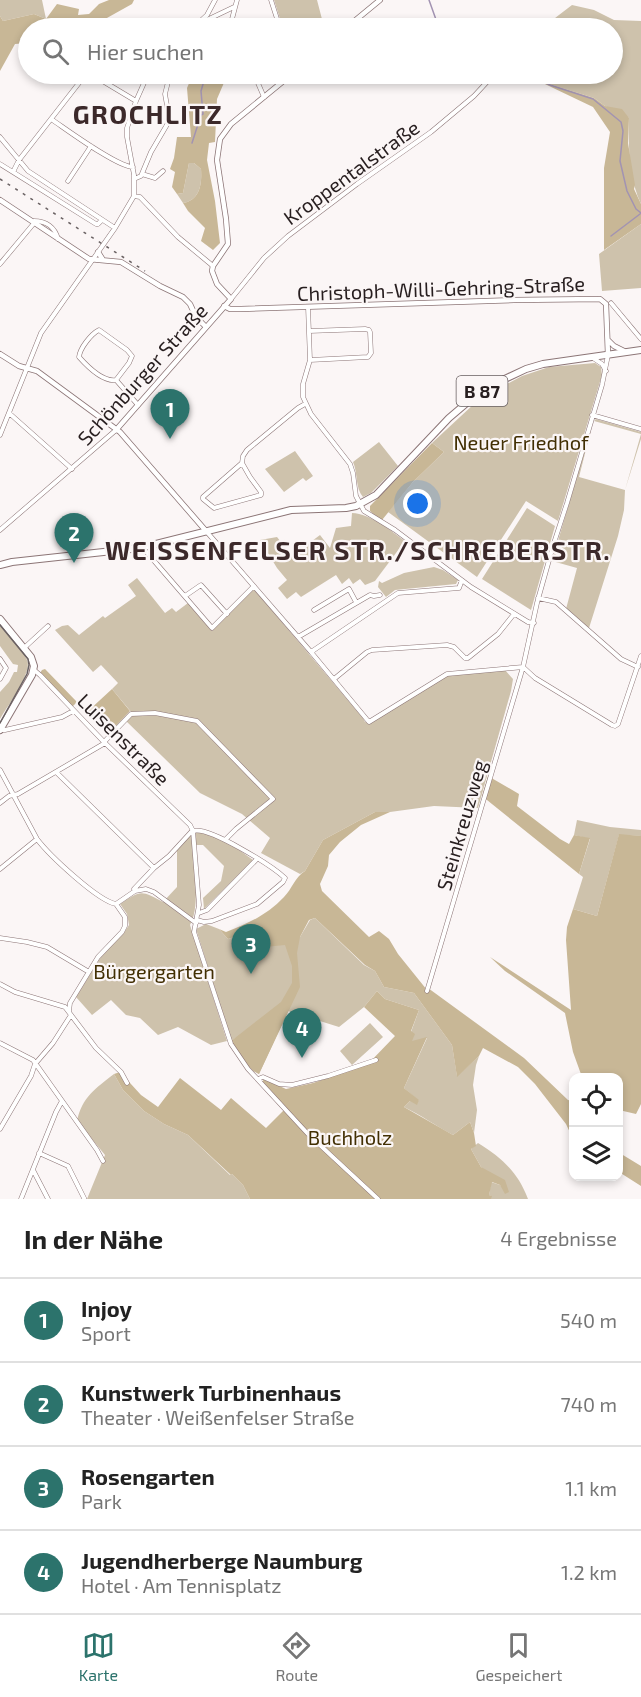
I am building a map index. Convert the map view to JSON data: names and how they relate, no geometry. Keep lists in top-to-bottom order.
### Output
{
  "streets": {
    "main road": ["Christoph-Willi-Gehring-Straße", "Schönburger Straße", "B 87"],
    "street": ["Kroppentalstraße", "Luisenstraße", "Steinkreuzweg"]
  },
  "crossings": [
    ["Kroppentalstraße", "Schönburger Straße"],
    ["Christoph-Willi-Gehring-Straße", "Schönburger Straße"],
    ["Christoph-Willi-Gehring-Straße", "B 87"],
    ["Christoph-Willi-Gehring-Straße", "Steinkreuzweg"],
    ["B 87", "Steinkreuzweg"]
  ],
  "districts": ["GROCHLITZ", "WEISSENFELSER STR./SCHREBERSTR."],
  "parks": ["Neuer Friedhof", "Bürgergarten", "Buchholz"],
  "page": {
    "search": "Hier suchen",
    "pins": [
      "1",
      "2",
      "3",
      "4"
    ],
    "heading": ["In der Nähe", "4 Ergebnisse"],
    "list": [
      {
        "mark": "1",
        "name": "Injoy",
        "note": "Sport",
        "value": "540 m"
      },
      {
        "mark": "2",
        "name": "Kunstwerk Turbinenhaus",
        "note": "Theater · Weißenfelser Straße",
        "value": "740 m"
      },
      {
        "mark": "3",
        "name": "Rosengarten",
        "note": "Park",
        "value": "1.1 km"
      },
      {
        "mark": "4",
        "name": "Jugendherberge Naumburg",
        "note": "Hotel · Am Tennisplatz",
        "value": "1.2 km"
      }
    ],
    "nav": ["Karte", "Route", "Gespeichert"]
  }
}
